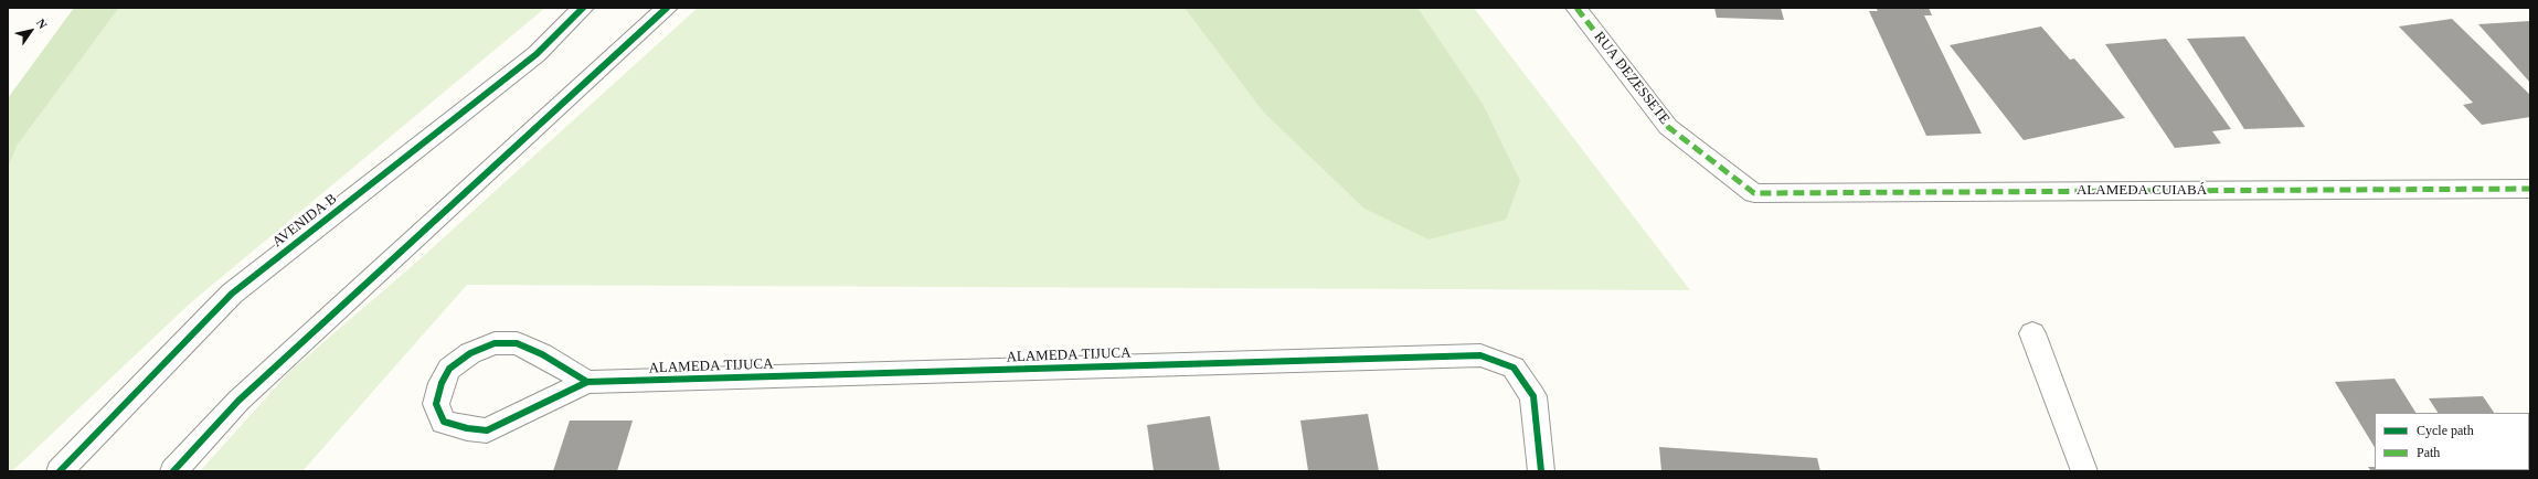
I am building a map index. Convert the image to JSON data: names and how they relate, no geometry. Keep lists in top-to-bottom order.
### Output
{
  "streets": {
    "street": [
      "RUA DEZESSETE",
      "ALAMEDA CUIABÁ",
      "AVENIDA B",
      "ALAMEDA TIJUCA"
    ]
  },
  "crossings": [
    ["RUA DEZESSETE", "ALAMEDA CUIABÁ"]
  ],
  "legend": ["Cycle path", "Path"],
  "north": "top right"
}
